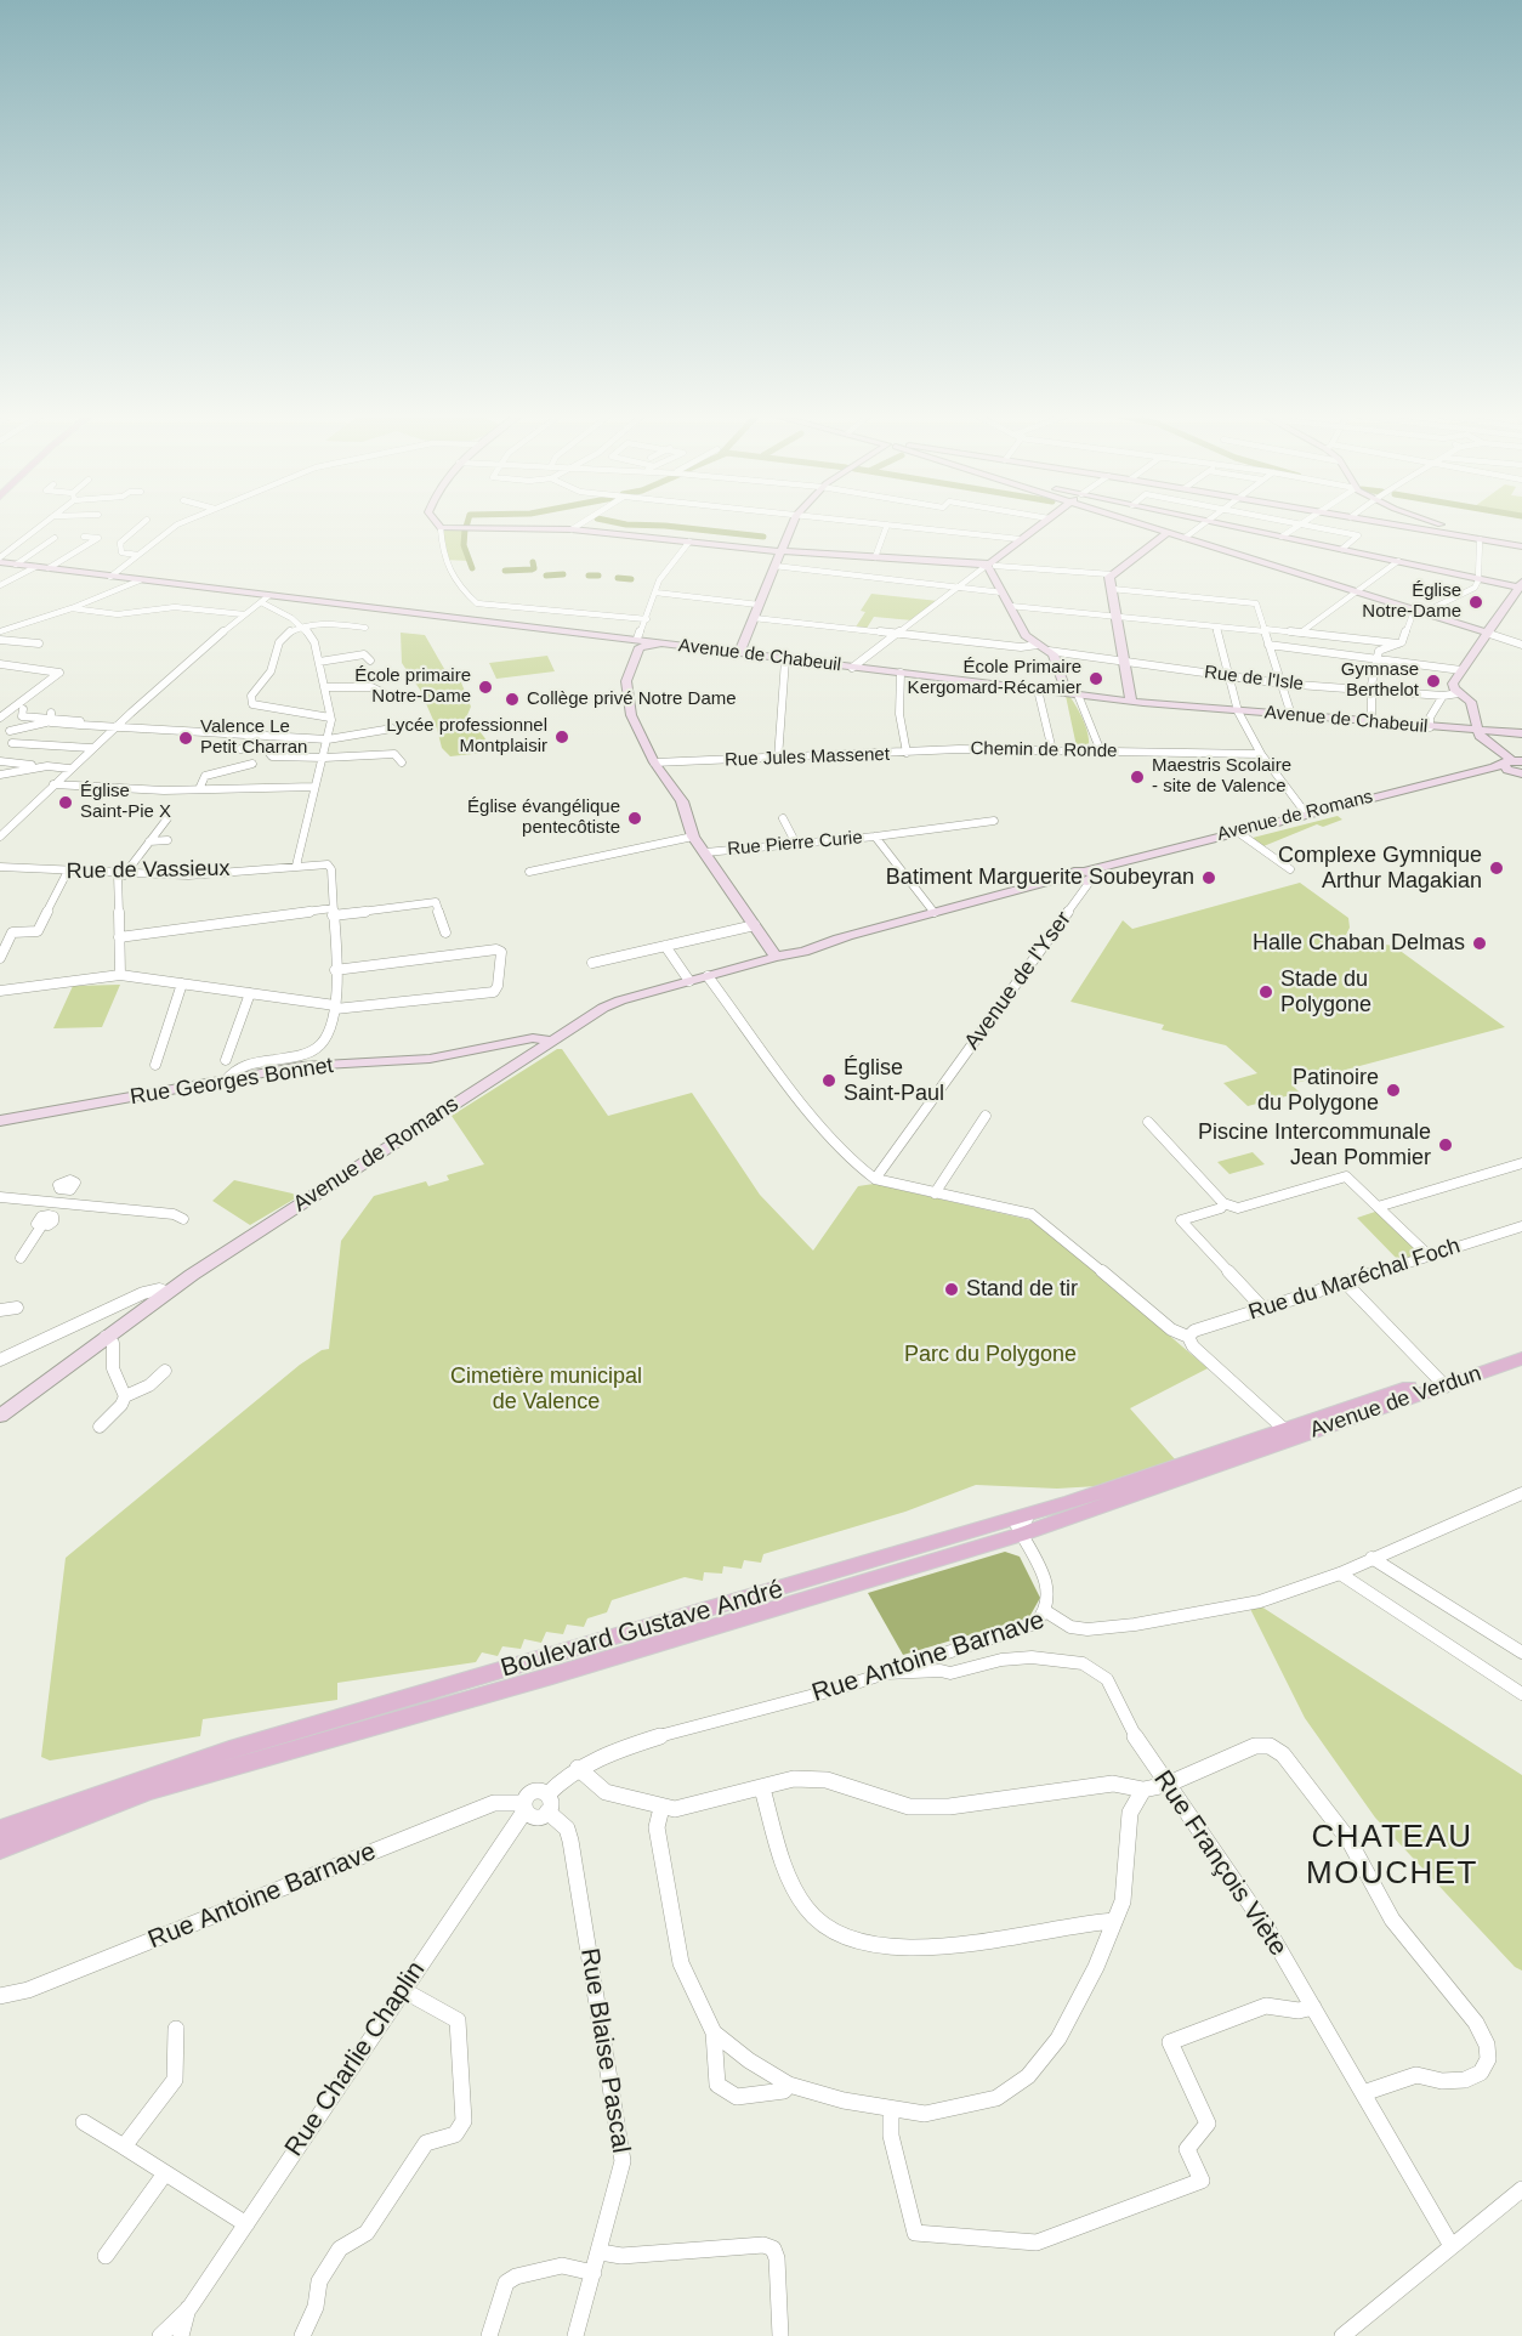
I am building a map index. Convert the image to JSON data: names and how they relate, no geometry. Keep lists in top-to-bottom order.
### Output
{
  "streets": {
    "main road": [
      "Avenue de Chabeuil",
      "Avenue de Romans",
      "Rue Georges Bonnet",
      "Avenue de Verdun",
      "Boulevard Gustave André"
    ],
    "street": [
      "Rue de l'Isle",
      "Chemin de Ronde",
      "Rue Jules Massenet",
      "Rue Pierre Curie",
      "Rue de Vassieux",
      "Avenue de l'Yser",
      "Rue du Maréchal Foch",
      "Rue Antoine Barnave",
      "Rue François Viète",
      "Rue Blaise Pascal",
      "Rue Charlie Chaplin"
    ]
  },
  "crossings": [
    ["Chemin de Ronde", "Rue Jules Massenet"],
    ["Avenue de Romans", "Rue Pierre Curie"],
    ["Avenue de Romans", "Avenue de l'Yser"],
    ["Avenue de Romans", "Rue Georges Bonnet"],
    ["Avenue de Verdun", "Boulevard Gustave André"],
    ["Rue Antoine Barnave", "Rue François Viète"],
    ["Rue Antoine Barnave", "Rue Blaise Pascal"],
    ["Rue Antoine Barnave", "Rue Charlie Chaplin"],
    ["Rue Blaise Pascal", "Rue Charlie Chaplin"]
  ],
  "districts": ["CHATEAU MOUCHET"],
  "parks": ["Parc du Polygone", "Cimetière municipal de Valence"],
  "places": [
    "Église Notre-Dame",
    "École Primaire Kergomard-Récamier",
    "Gymnase Berthelot",
    "École primaire Notre-Dame",
    "Collège privé Notre Dame",
    "Lycée professionnel Montplaisir",
    "Valence Le Petit Charran",
    "Maestris Scolaire - site de Valence",
    "Église Saint-Pie X",
    "Église évangélique pentecôtiste",
    "Complexe Gymnique Arthur Magakian",
    "Batiment Marguerite Soubeyran",
    "Halle Chaban Delmas",
    "Stade du Polygone",
    "Église Saint-Paul",
    "Patinoire du Polygone",
    "Piscine Intercommunale Jean Pommier",
    "Stand de tir"
  ]
}
